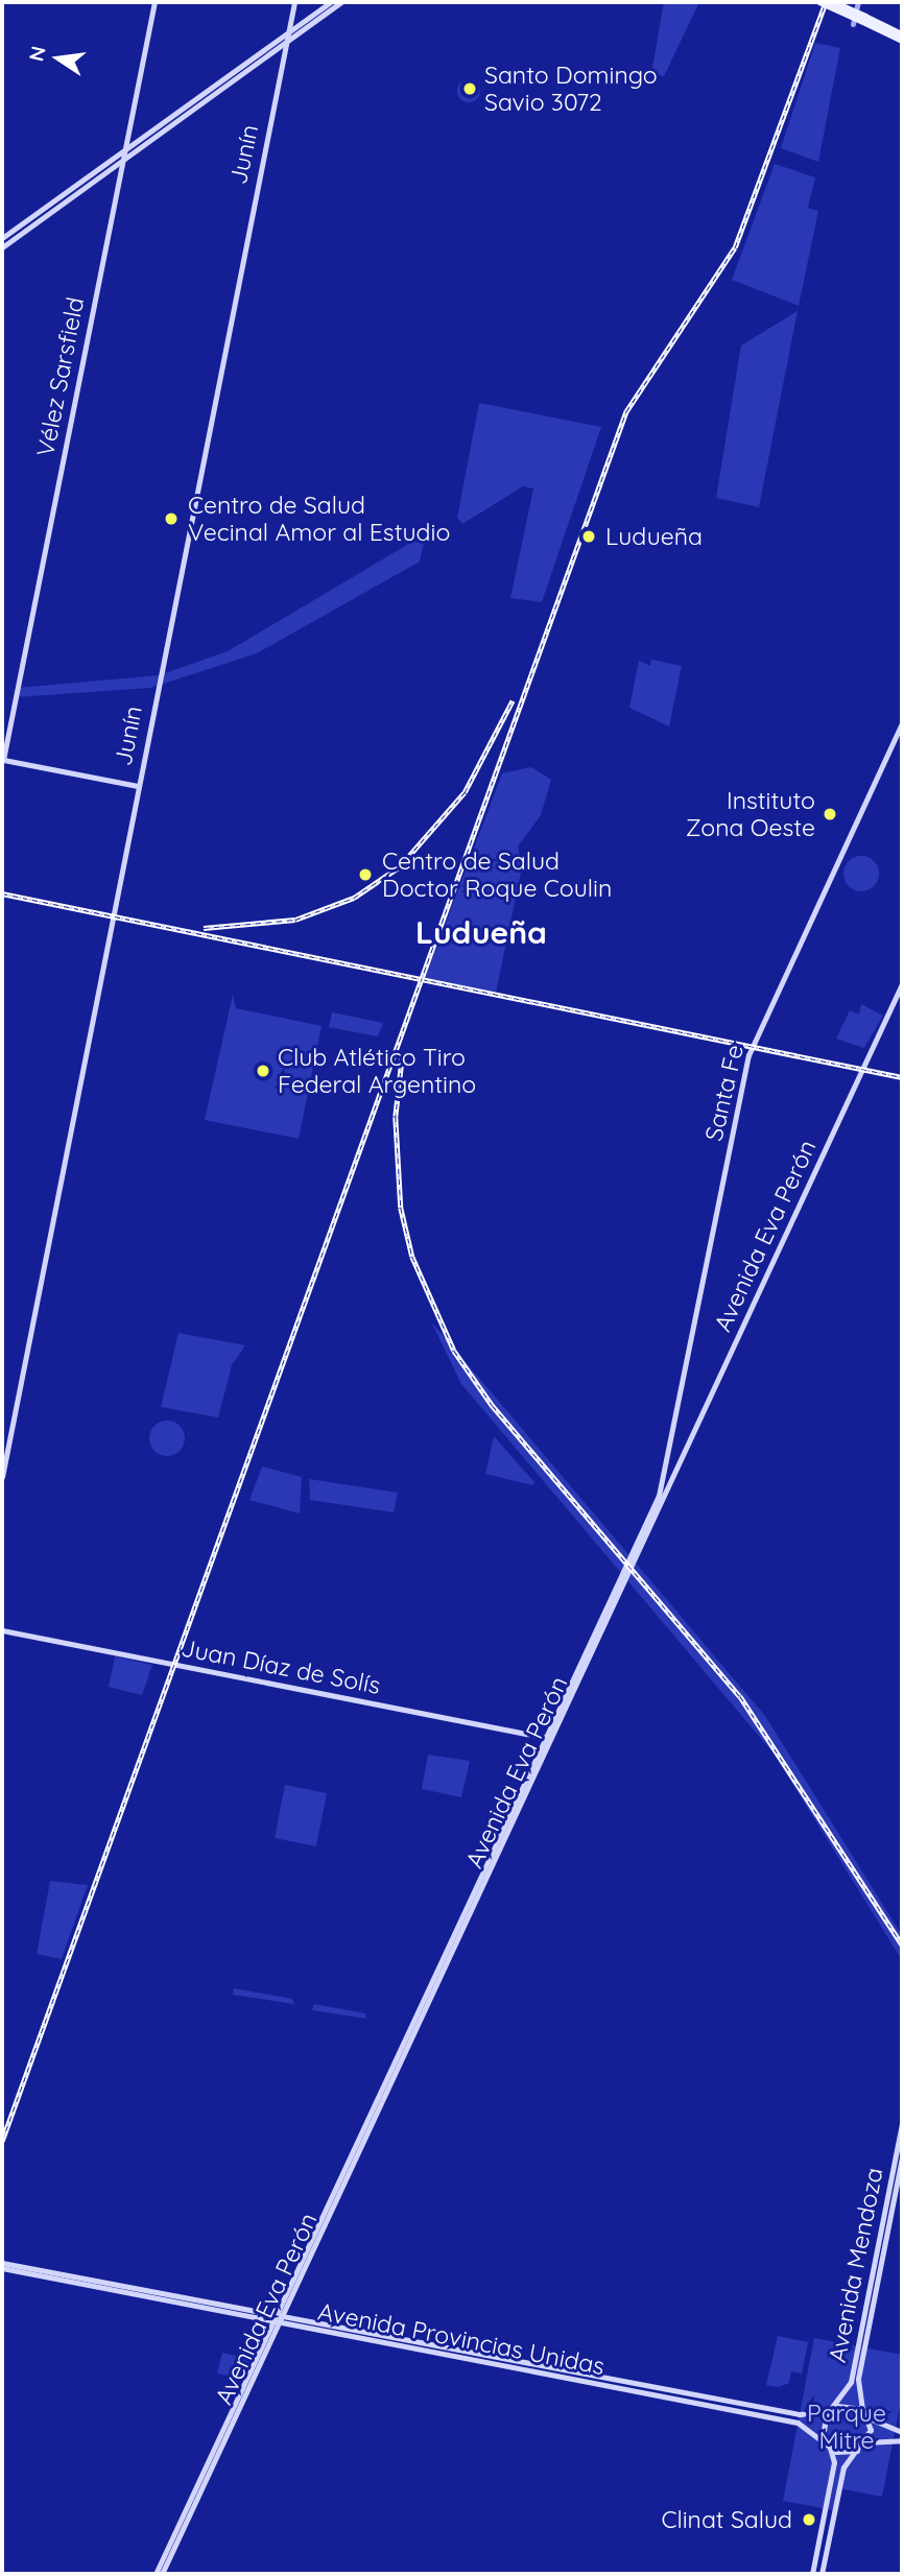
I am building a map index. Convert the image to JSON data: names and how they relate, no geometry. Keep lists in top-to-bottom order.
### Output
{
  "streets": {
    "main road": [
      "Junín",
      "Vélez Sarsfield",
      "Santa Fe",
      "Avenida Eva Perón",
      "Juan Díaz de Solís",
      "Avenida Mendoza",
      "Avenida Provincias Unidas"
    ]
  },
  "crossings": [
    ["Santa Fe", "Avenida Eva Perón"],
    ["Avenida Eva Perón", "Juan Díaz de Solís"],
    ["Avenida Eva Perón", "Avenida Provincias Unidas"],
    ["Avenida Mendoza", "Avenida Provincias Unidas"]
  ],
  "districts": ["Ludueña"],
  "parks": ["Parque Mitre"],
  "places": [
    "Santo Domingo Savio 3072",
    "Centro de Salud Vecinal Amor al Estudio",
    "Ludueña",
    "Instituto Zona Oeste",
    "Centro de Salud Doctor Roque Coulin",
    "Club Atlético Tiro Federal Argentino",
    "Clinat Salud"
  ],
  "north": "left"
}
